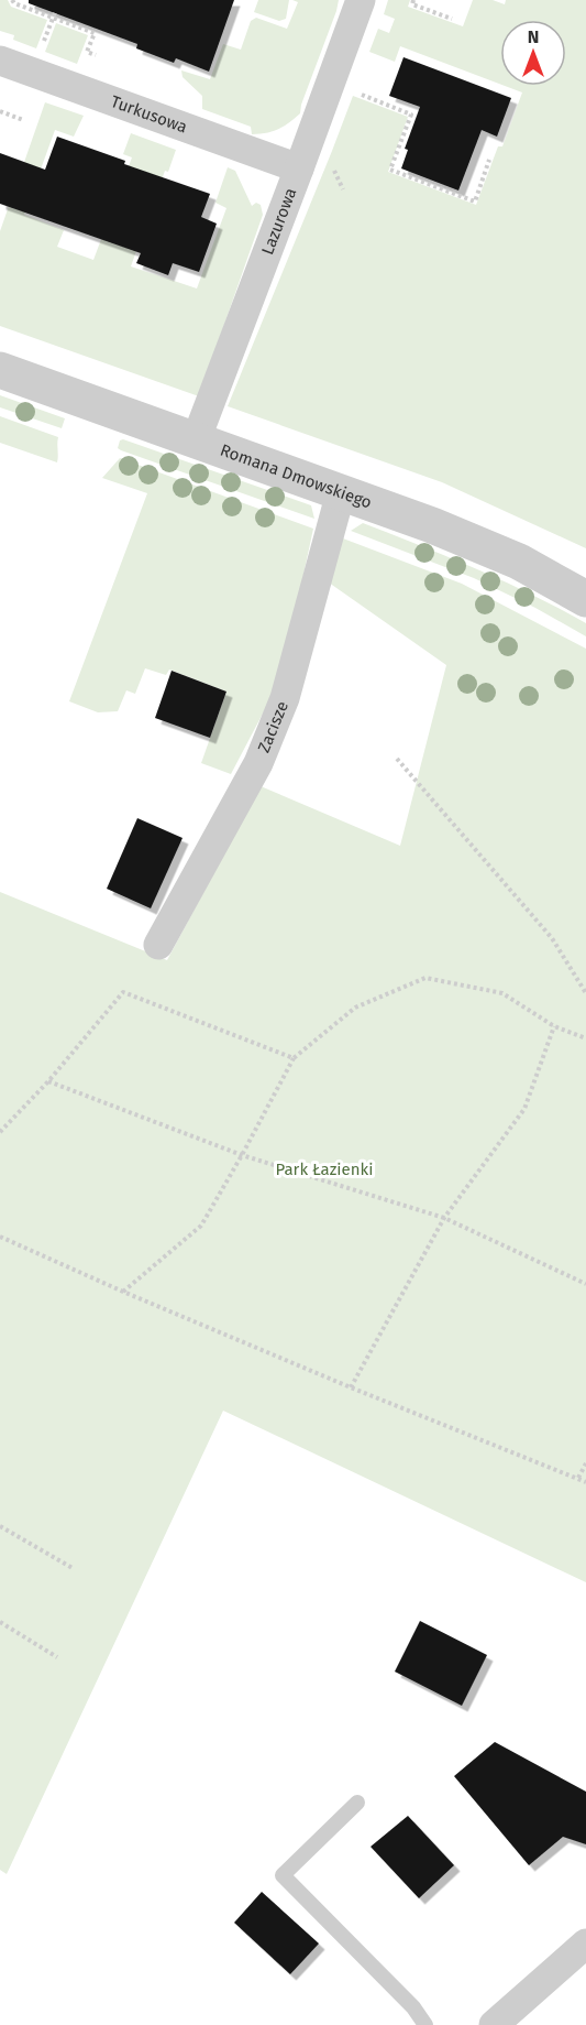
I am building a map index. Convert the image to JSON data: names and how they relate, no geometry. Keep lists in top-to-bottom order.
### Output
{
  "streets": {
    "street": [
      "Turkusowa",
      "Lazurowa",
      "Romana Dmowskiego",
      "Zacisze"
    ]
  },
  "crossings": [
    ["Turkusowa", "Lazurowa"],
    ["Lazurowa", "Romana Dmowskiego"],
    ["Romana Dmowskiego", "Zacisze"]
  ],
  "parks": ["Park Łazienki"],
  "north": "top"
}
